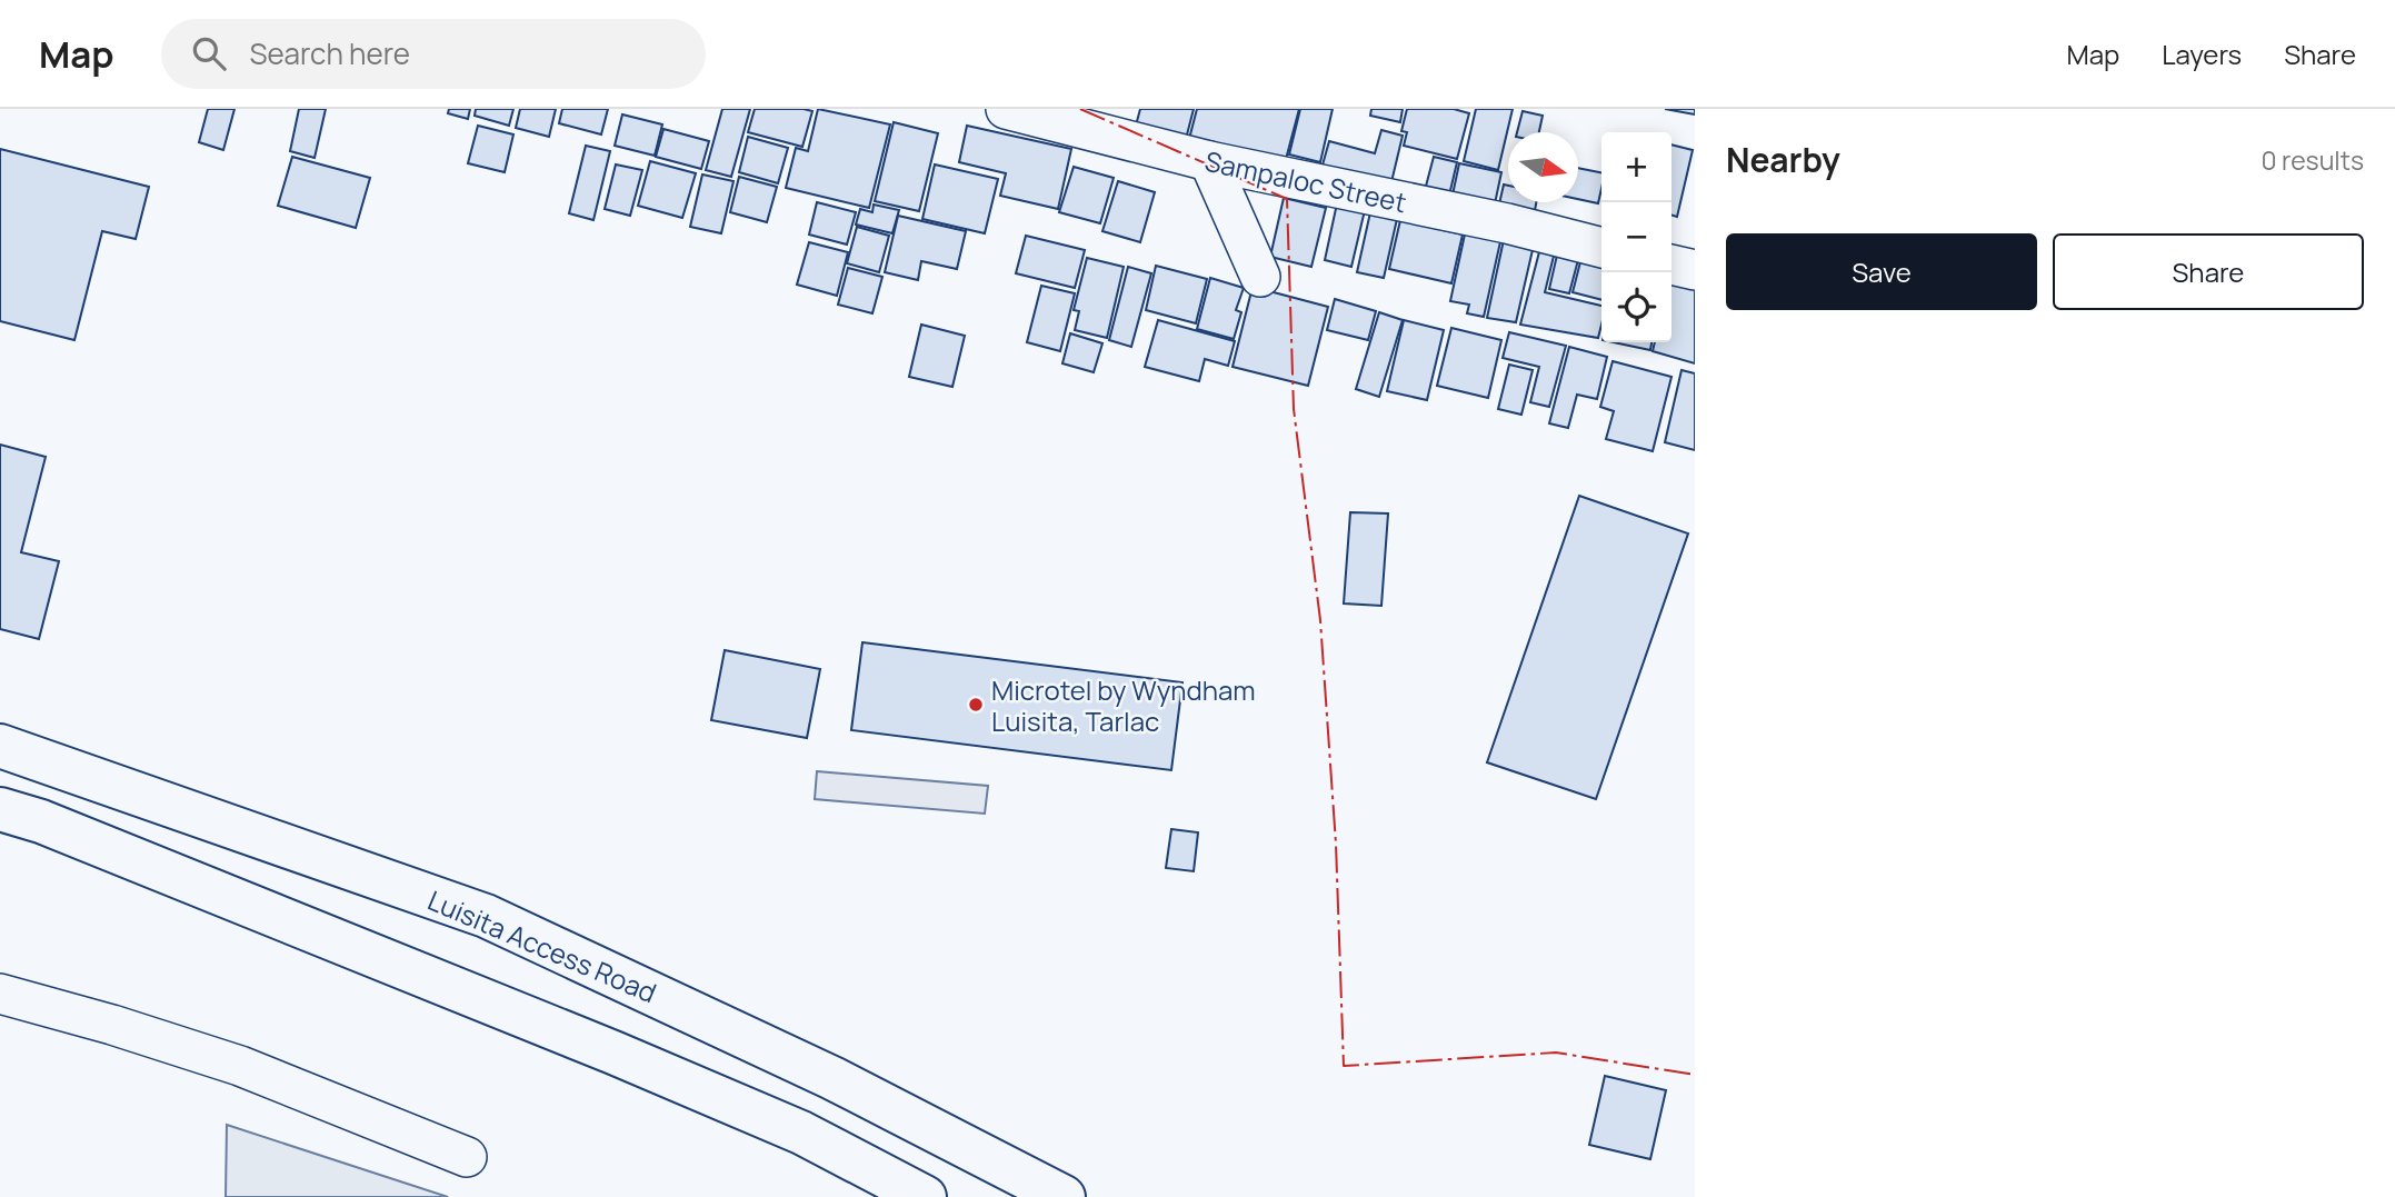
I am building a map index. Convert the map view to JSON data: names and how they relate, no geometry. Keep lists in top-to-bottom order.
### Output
{
  "streets": {
    "main road": ["Luisita Access Road"],
    "street": ["Sampaloc Street"]
  },
  "places": ["Microtel by Wyndham Luisita, Tarlac"],
  "north": "right",
  "page": {
    "header": "Map",
    "search": "Search here",
    "nav": ["Map", "Layers", "Share"],
    "heading": ["Nearby", "0 results"],
    "map_buttons": ["+", "−"],
    "buttons": ["Save", "Share"]
  }
}
